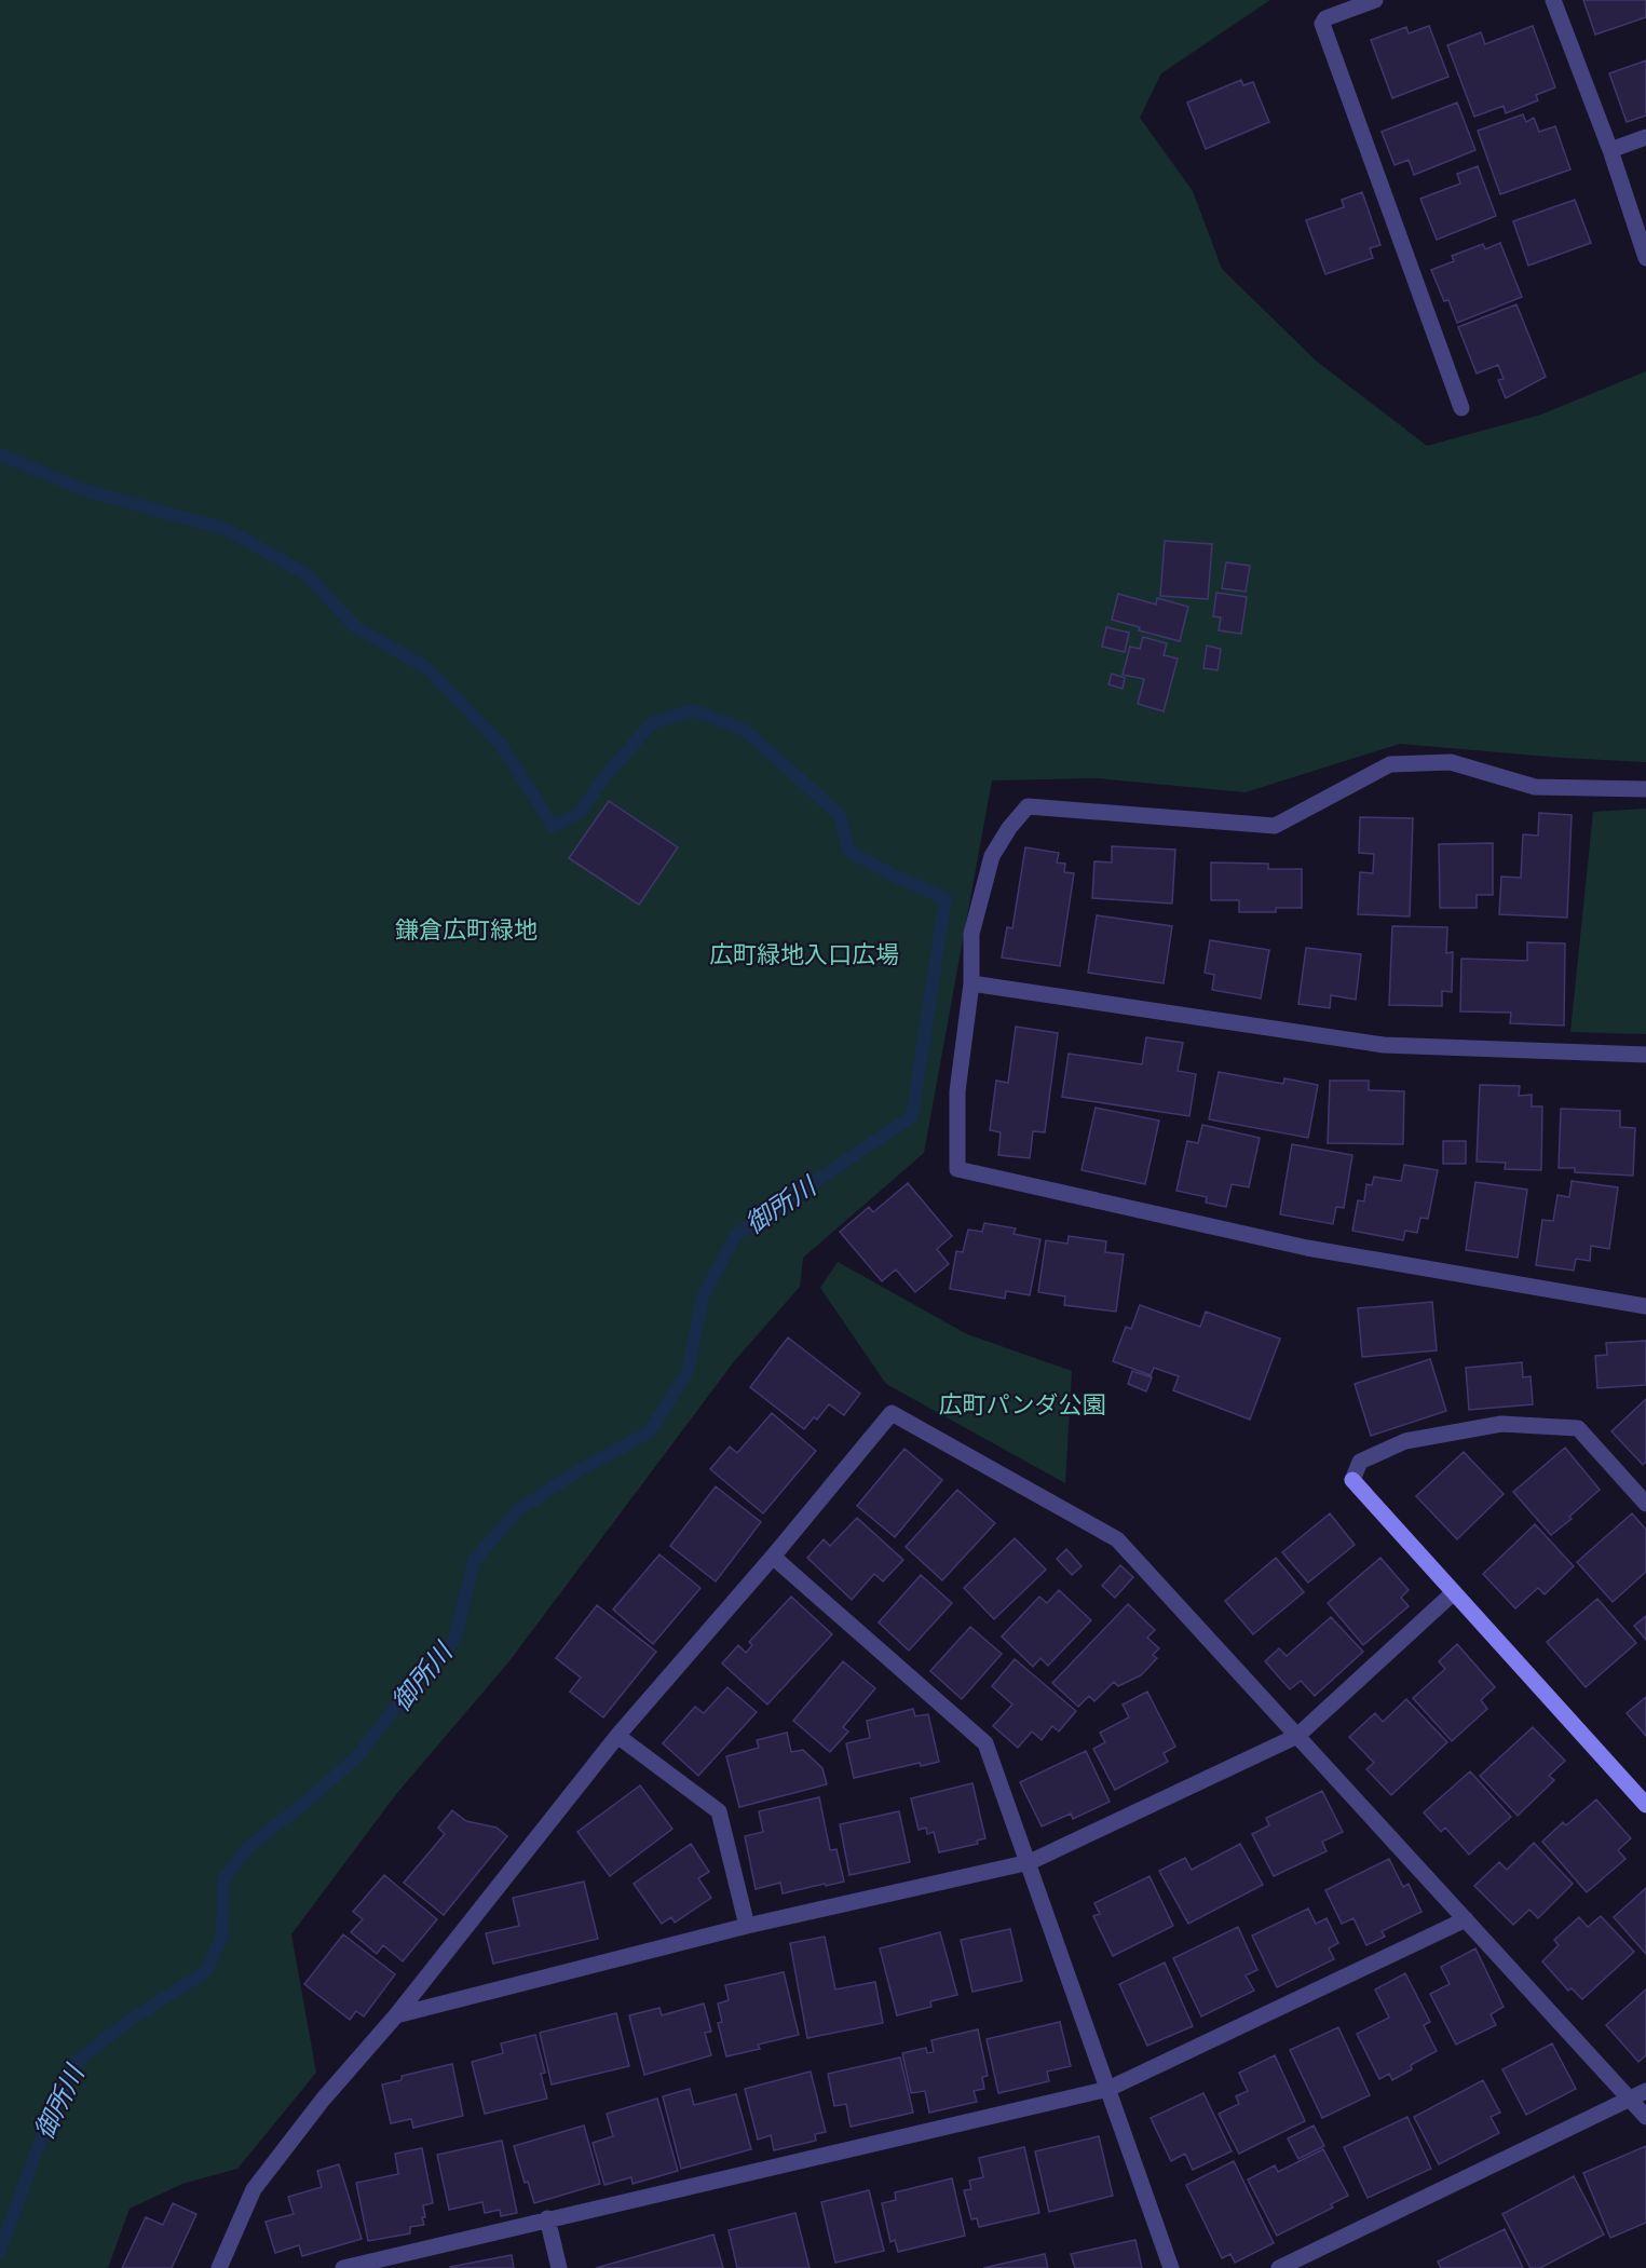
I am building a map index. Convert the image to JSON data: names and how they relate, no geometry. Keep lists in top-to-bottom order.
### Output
{
  "water": ["御所川"],
  "parks": ["鎌倉広町緑地", "広町緑地入口広場", "広町パンダ公園"]
}
